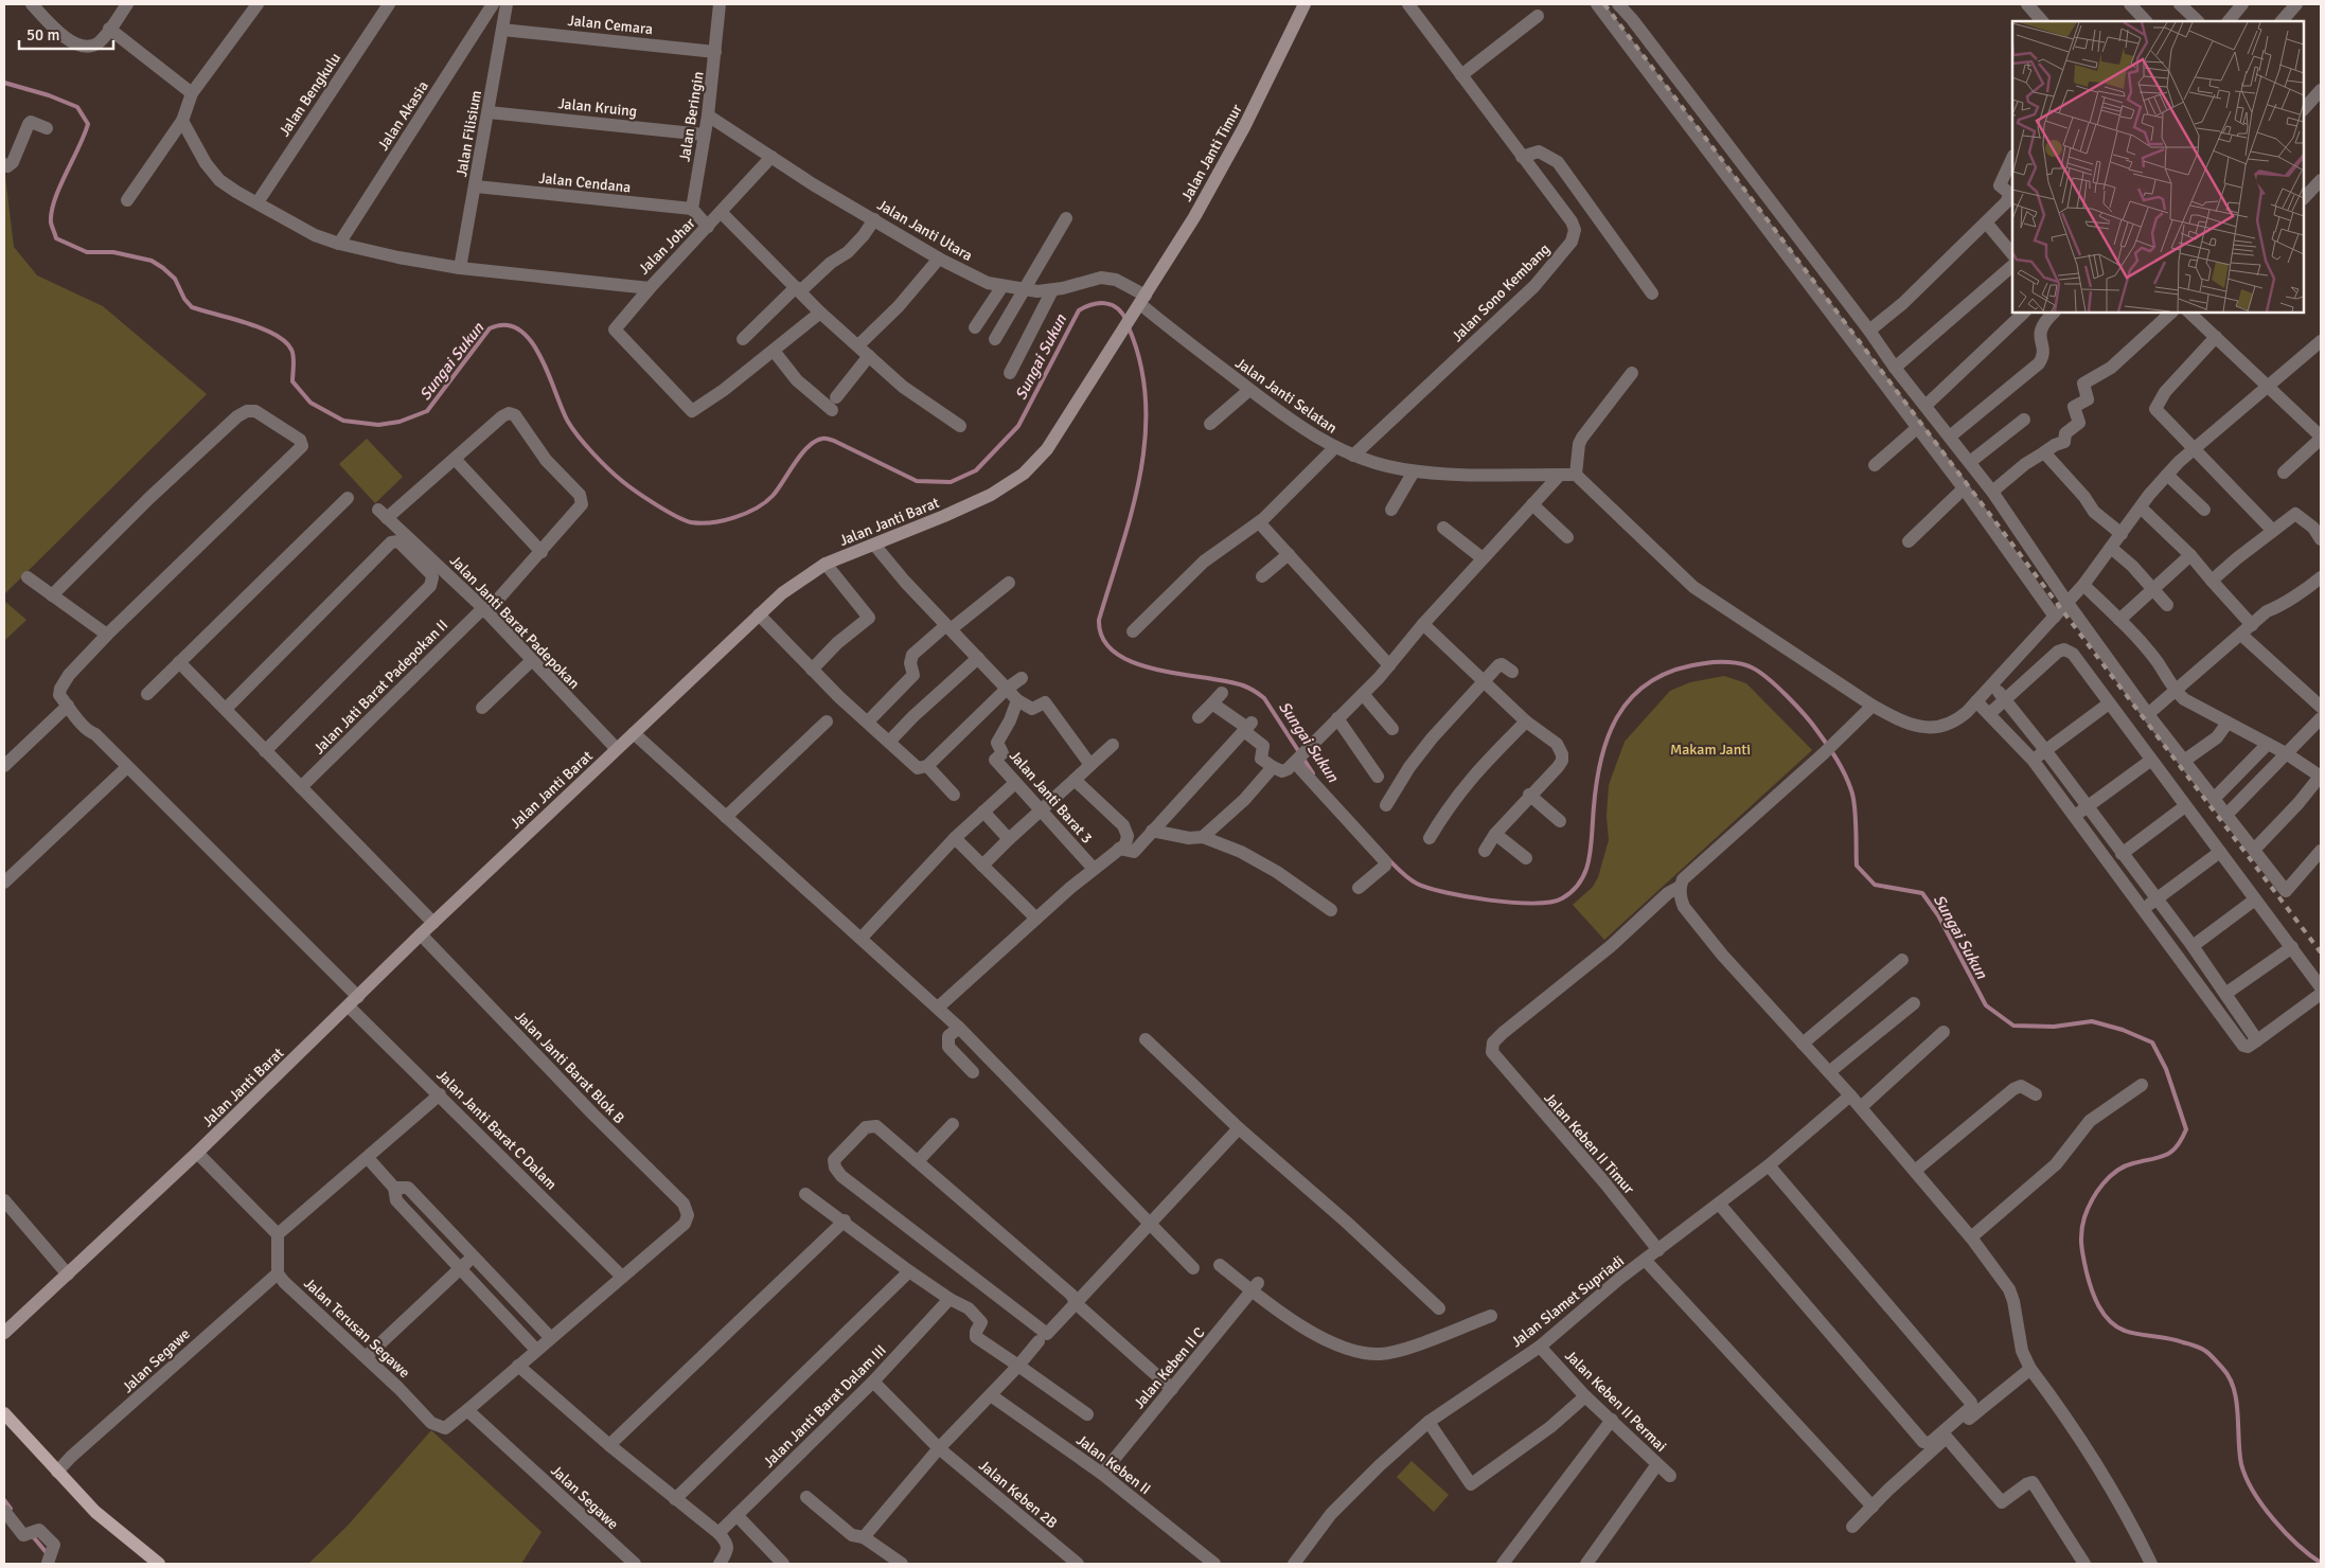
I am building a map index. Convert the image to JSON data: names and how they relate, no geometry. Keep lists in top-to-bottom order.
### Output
{
  "streets": {
    "street": [
      "Jalan Cemara",
      "Jalan Bengkulu",
      "Jalan Kruing",
      "Jalan Akasia",
      "Jalan Beringin",
      "Jalan Filisium",
      "Jalan Janti Timur",
      "Jalan Cendana",
      "Jalan Janti Utara",
      "Jalan Johar",
      "Jalan Sono Kembang",
      "Jalan Janti Selatan",
      "Jalan Janti Barat",
      "Jalan Janti Barat Padepokan",
      "Jalan Jati Barat Padepokan II",
      "Jalan Janti Barat 3",
      "Jalan Janti Barat Blok B",
      "Jalan Janti Barat C Dalam",
      "Jalan Keben II Timur",
      "Jalan Slamet Supriadi",
      "Jalan Terusan Segawe",
      "Jalan Segawe",
      "Jalan Keben II C",
      "Jalan Keben II Permai",
      "Jalan Janti Barat Dalam III",
      "Jalan Keben II",
      "Jalan Keben 2B"
    ]
  },
  "crossings": [
    ["Jalan Cemara", "Jalan Beringin"],
    ["Jalan Cemara", "Jalan Filisium"],
    ["Jalan Bengkulu", "Jalan Johar"],
    ["Jalan Kruing", "Jalan Beringin"],
    ["Jalan Kruing", "Jalan Filisium"],
    ["Jalan Akasia", "Jalan Johar"],
    ["Jalan Beringin", "Jalan Cendana"],
    ["Jalan Beringin", "Jalan Janti Utara"],
    ["Jalan Filisium", "Jalan Cendana"],
    ["Jalan Filisium", "Jalan Johar"],
    ["Jalan Janti Timur", "Jalan Janti Utara"],
    ["Jalan Janti Timur", "Jalan Janti Selatan"],
    ["Jalan Janti Timur", "Jalan Janti Barat"],
    ["Jalan Janti Utara", "Jalan Johar"],
    ["Jalan Janti Utara", "Jalan Janti Selatan"],
    ["Jalan Janti Utara", "Jalan Janti Barat"],
    ["Jalan Sono Kembang", "Jalan Janti Selatan"],
    ["Jalan Janti Selatan", "Jalan Janti Barat"],
    ["Jalan Janti Barat", "Jalan Janti Barat Padepokan"],
    ["Jalan Janti Barat", "Jalan Janti Barat Blok B"],
    ["Jalan Janti Barat", "Jalan Janti Barat C Dalam"],
    ["Jalan Janti Barat Padepokan", "Jalan Jati Barat Padepokan II"],
    ["Jalan Janti Barat Blok B", "Jalan Janti Barat C Dalam"],
    ["Jalan Keben II Timur", "Jalan Slamet Supriadi"],
    ["Jalan Slamet Supriadi", "Jalan Keben II Permai"],
    ["Jalan Terusan Segawe", "Jalan Segawe"],
    ["Jalan Keben II C", "Jalan Keben II"],
    ["Jalan Janti Barat Dalam III", "Jalan Keben 2B"]
  ],
  "water": ["Sungai Sukun"],
  "parks": ["Makam Janti"],
  "scale_bar": "50 m"
}
